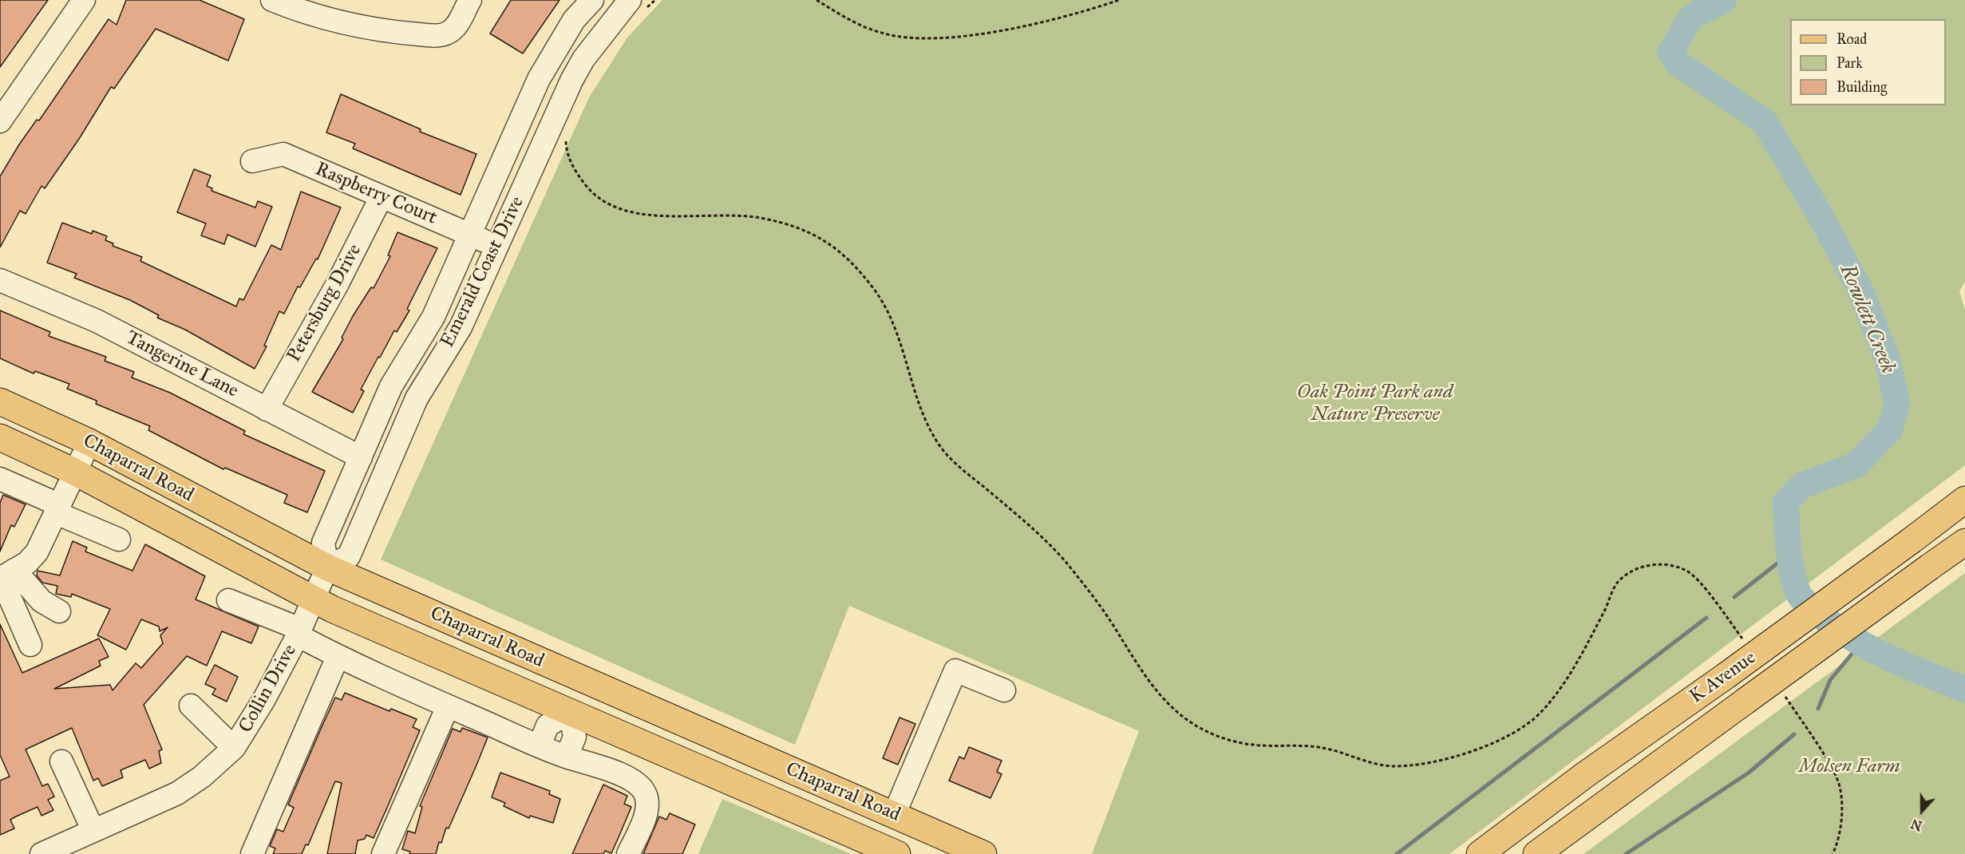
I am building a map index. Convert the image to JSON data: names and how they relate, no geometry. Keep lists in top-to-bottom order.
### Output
{
  "streets": {
    "main road": ["Chaparral Road", "K Avenue"],
    "street": [
      "Raspberry Court",
      "Emerald Coast Drive",
      "Petersburg Drive",
      "Tangerine Lane",
      "Collin Drive"
    ]
  },
  "crossings": [
    ["Raspberry Court", "Emerald Coast Drive"],
    ["Raspberry Court", "Petersburg Drive"],
    ["Emerald Coast Drive", "Tangerine Lane"],
    ["Emerald Coast Drive", "Chaparral Road"],
    ["Petersburg Drive", "Tangerine Lane"],
    ["Chaparral Road", "Collin Drive"]
  ],
  "water": ["Rowlett Creek"],
  "parks": ["Oak Point Park and Nature Preserve", "Molsen Farm"],
  "legend": ["Road", "Park", "Building"],
  "north": "bottom"
}
